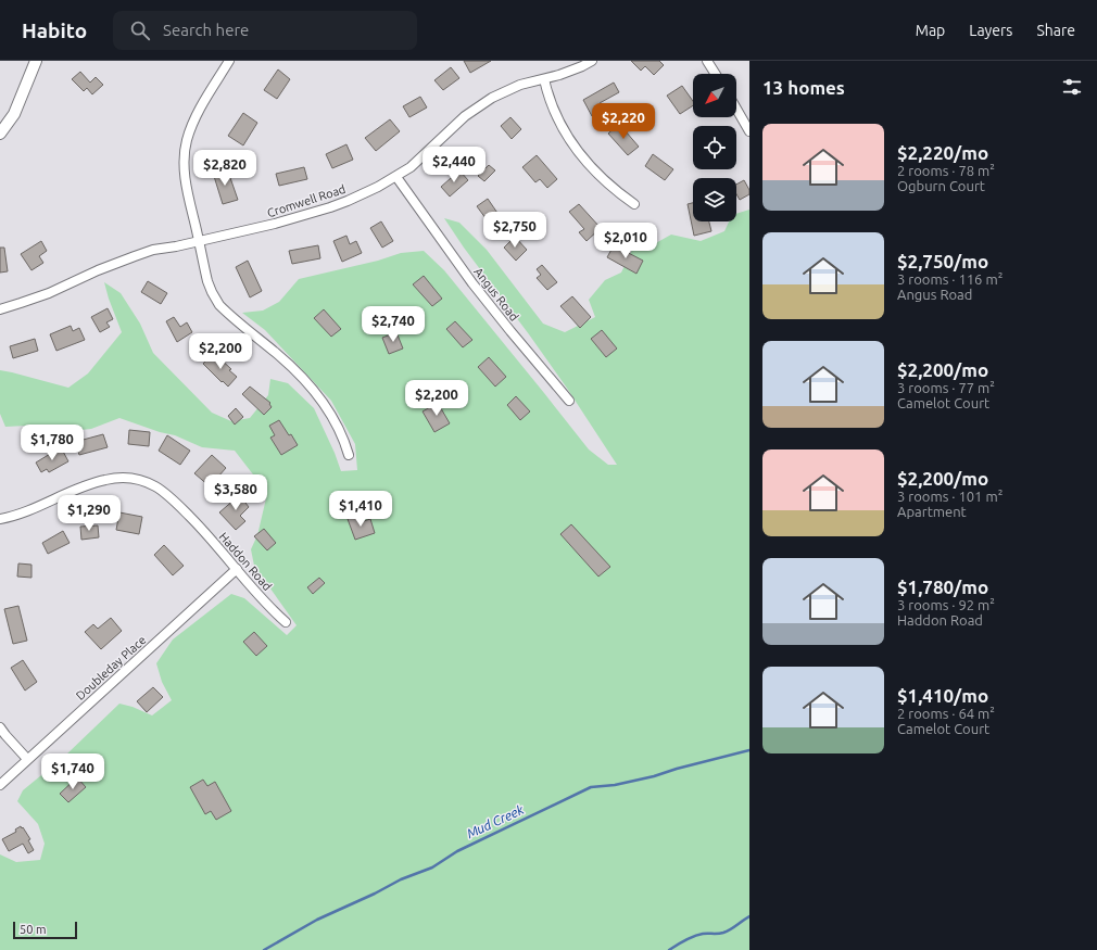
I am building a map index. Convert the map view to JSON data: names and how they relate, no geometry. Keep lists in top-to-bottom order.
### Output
{
  "streets": {
    "street": [
      "Cromwell Road",
      "Angus Road",
      "Haddon Road",
      "Doubleday Place"
    ]
  },
  "crossings": [
    ["Cromwell Road", "Angus Road"],
    ["Haddon Road", "Doubleday Place"]
  ],
  "water": ["Mud Creek"],
  "scale_bar": "50 m",
  "north": "bottom left",
  "page": {
    "header": "Habito",
    "search": "Search here",
    "nav": ["Map", "Layers", "Share"],
    "heading": "13 homes",
    "price": [
      "$2,220",
      "$2,440",
      "$2,820",
      "$2,750",
      "$2,010",
      "$2,740",
      "$2,200",
      "$2,200",
      "$1,780",
      "$3,580",
      "$1,410",
      "$1,290",
      "$1,740"
    ],
    "list": [
      {
        "name": "$2,220/mo",
        "note": "2 rooms · 78 m² · Ogburn Court"
      },
      {
        "name": "$2,750/mo",
        "note": "3 rooms · 116 m² · Angus Road"
      },
      {
        "name": "$2,200/mo",
        "note": "3 rooms · 77 m² · Camelot Court"
      },
      {
        "name": "$2,200/mo",
        "note": "3 rooms · 101 m² · Apartment"
      },
      {
        "name": "$1,780/mo",
        "note": "3 rooms · 92 m² · Haddon Road"
      },
      {
        "name": "$1,410/mo",
        "note": "2 rooms · 64 m² · Camelot Court"
      }
    ],
    "scale": "50 m"
  }
}
